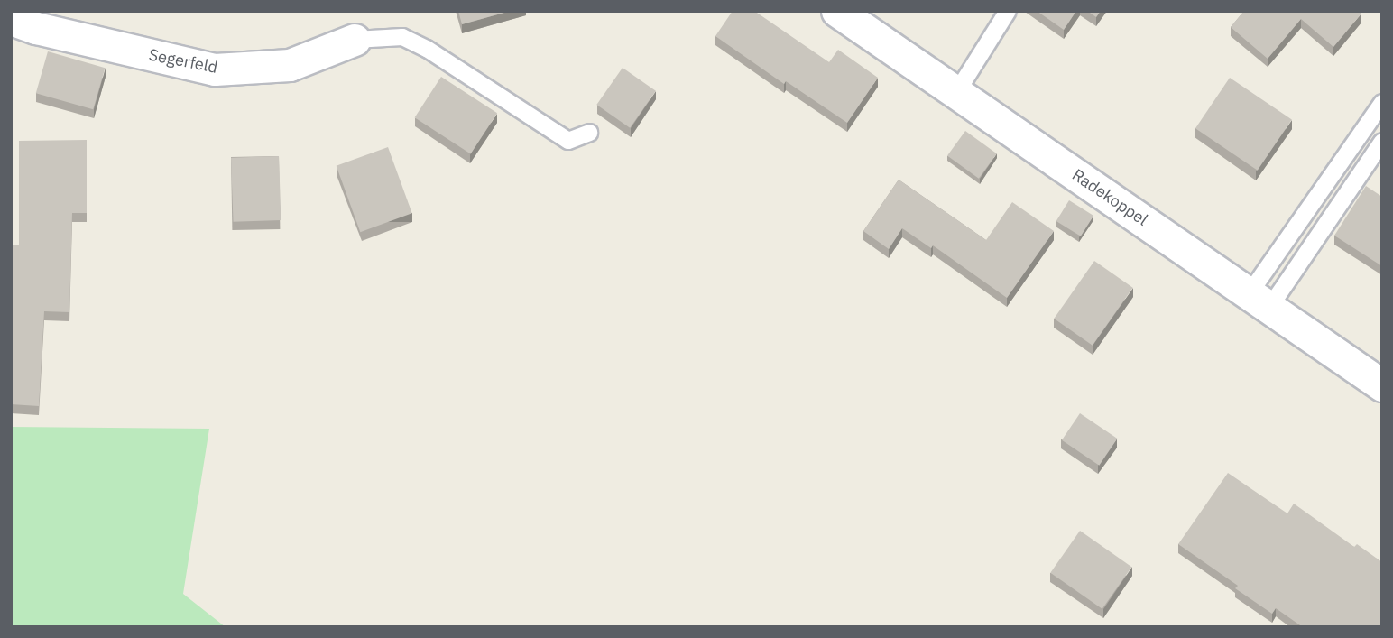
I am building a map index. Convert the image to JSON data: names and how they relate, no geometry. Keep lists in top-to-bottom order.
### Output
{
  "streets": {
    "street": ["Segerfeld", "Radekoppel"]
  }
}
